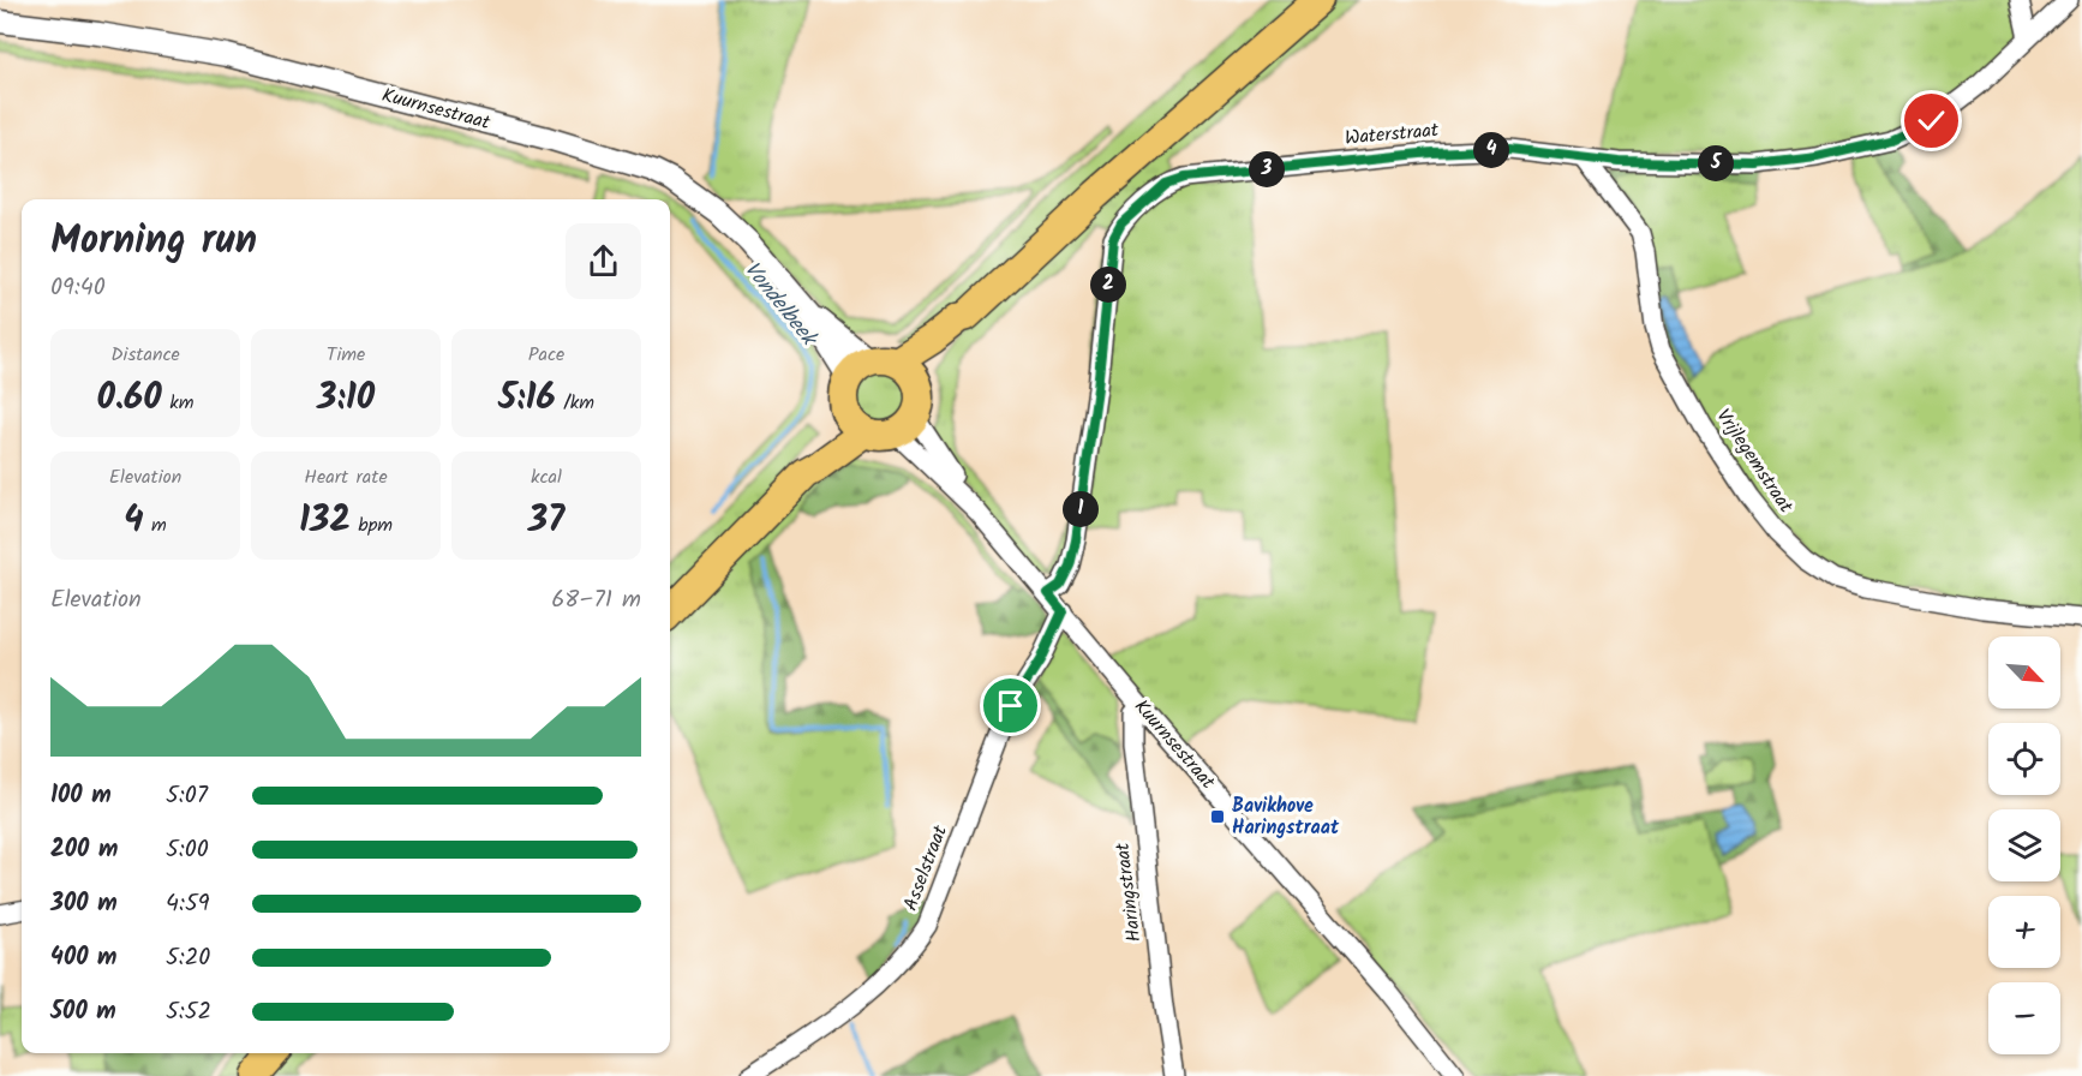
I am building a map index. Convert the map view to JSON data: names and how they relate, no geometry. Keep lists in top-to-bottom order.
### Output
{
  "streets": {
    "street": [
      "Kuurnsestraat",
      "Waterstraat",
      "Vrijlegemstraat",
      "Asselstraat",
      "Haringstraat"
    ]
  },
  "crossings": [
    ["Kuurnsestraat", "Waterstraat"],
    ["Kuurnsestraat", "Asselstraat"],
    ["Kuurnsestraat", "Haringstraat"],
    ["Waterstraat", "Vrijlegemstraat"]
  ],
  "water": ["Vondelbeek"],
  "places": {
    "transit": ["Bavikhove Haringstraat"]
  },
  "north": "bottom right",
  "page": {
    "pins": [
      "4",
      "5",
      "3",
      "2",
      "1"
    ],
    "heading": ["Morning run", "09:40"],
    "stats": [
      ["Distance", "0.60 km"],
      ["Time", "3:10"],
      ["Pace", "5:16 /km"],
      ["Elevation", "4 m"],
      ["Heart rate", "132 bpm"],
      ["kcal", "37"]
    ],
    "chart": ["Elevation", "68–71 m"],
    "map_buttons": ["+", "−"],
    "list": [
      {
        "name": "100 m",
        "note": "5:07"
      },
      {
        "name": "200 m",
        "note": "5:00"
      },
      {
        "name": "300 m",
        "note": "4:59"
      },
      {
        "name": "400 m",
        "note": "5:20"
      },
      {
        "name": "500 m",
        "note": "5:52"
      }
    ]
  }
}
